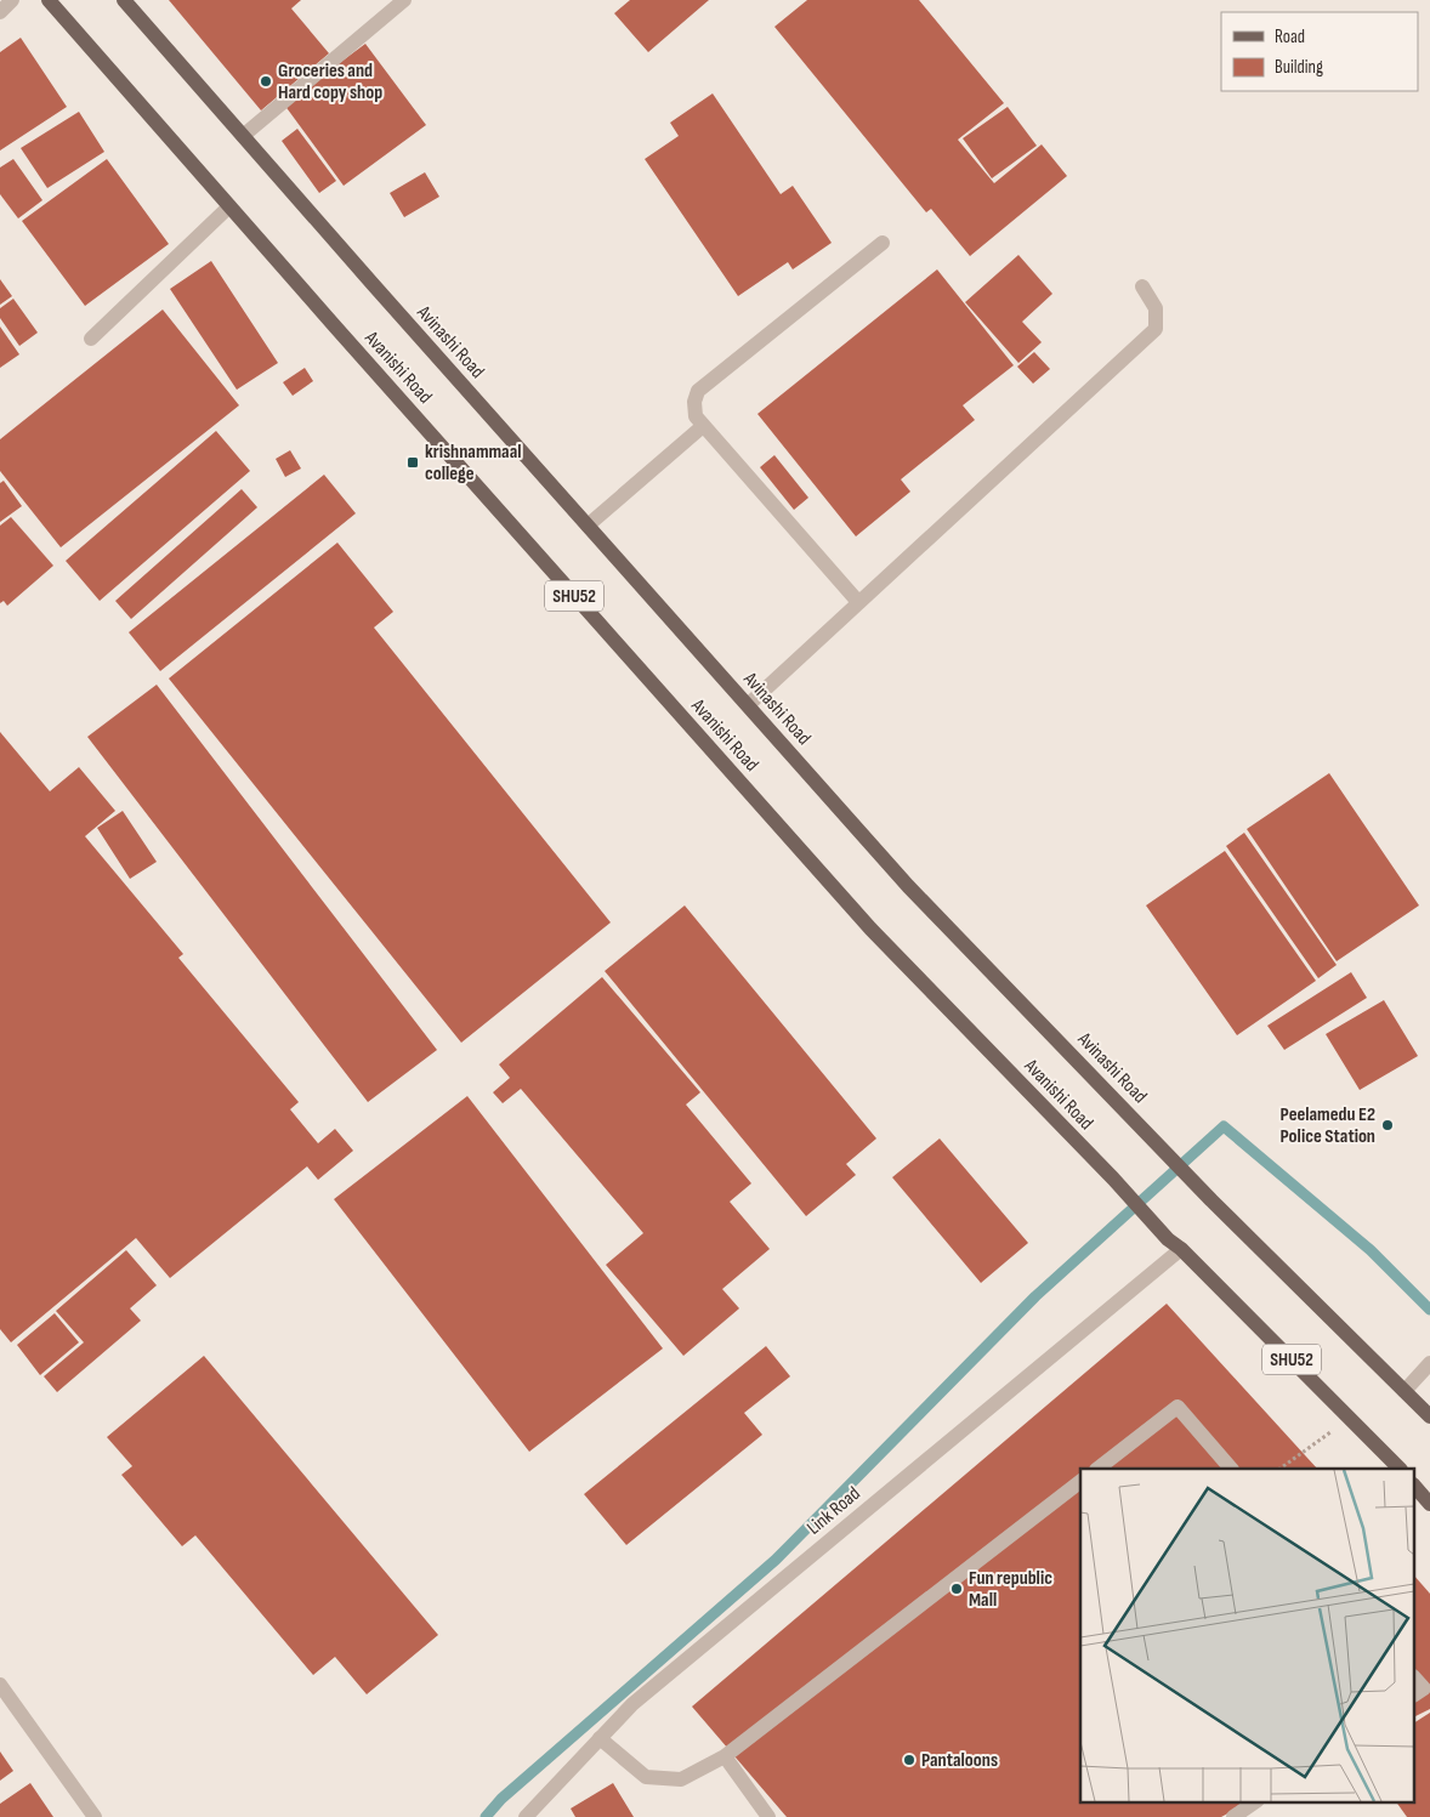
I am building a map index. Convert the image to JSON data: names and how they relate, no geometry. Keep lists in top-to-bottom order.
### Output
{
  "streets": {
    "main road": ["Avinashi Road", "Avanishi Road", "SHU52"],
    "street": ["Link Road"]
  },
  "crossings": [
    ["Avanishi Road", "Link Road"]
  ],
  "places": {
    "other": [
      "Groceries and Hard copy shop",
      "Peelamedu E2 Police Station",
      "Fun republic Mall",
      "Pantaloons"
    ],
    "transit": ["krishnammaal college"]
  },
  "legend": ["Road", "Building"]
}
